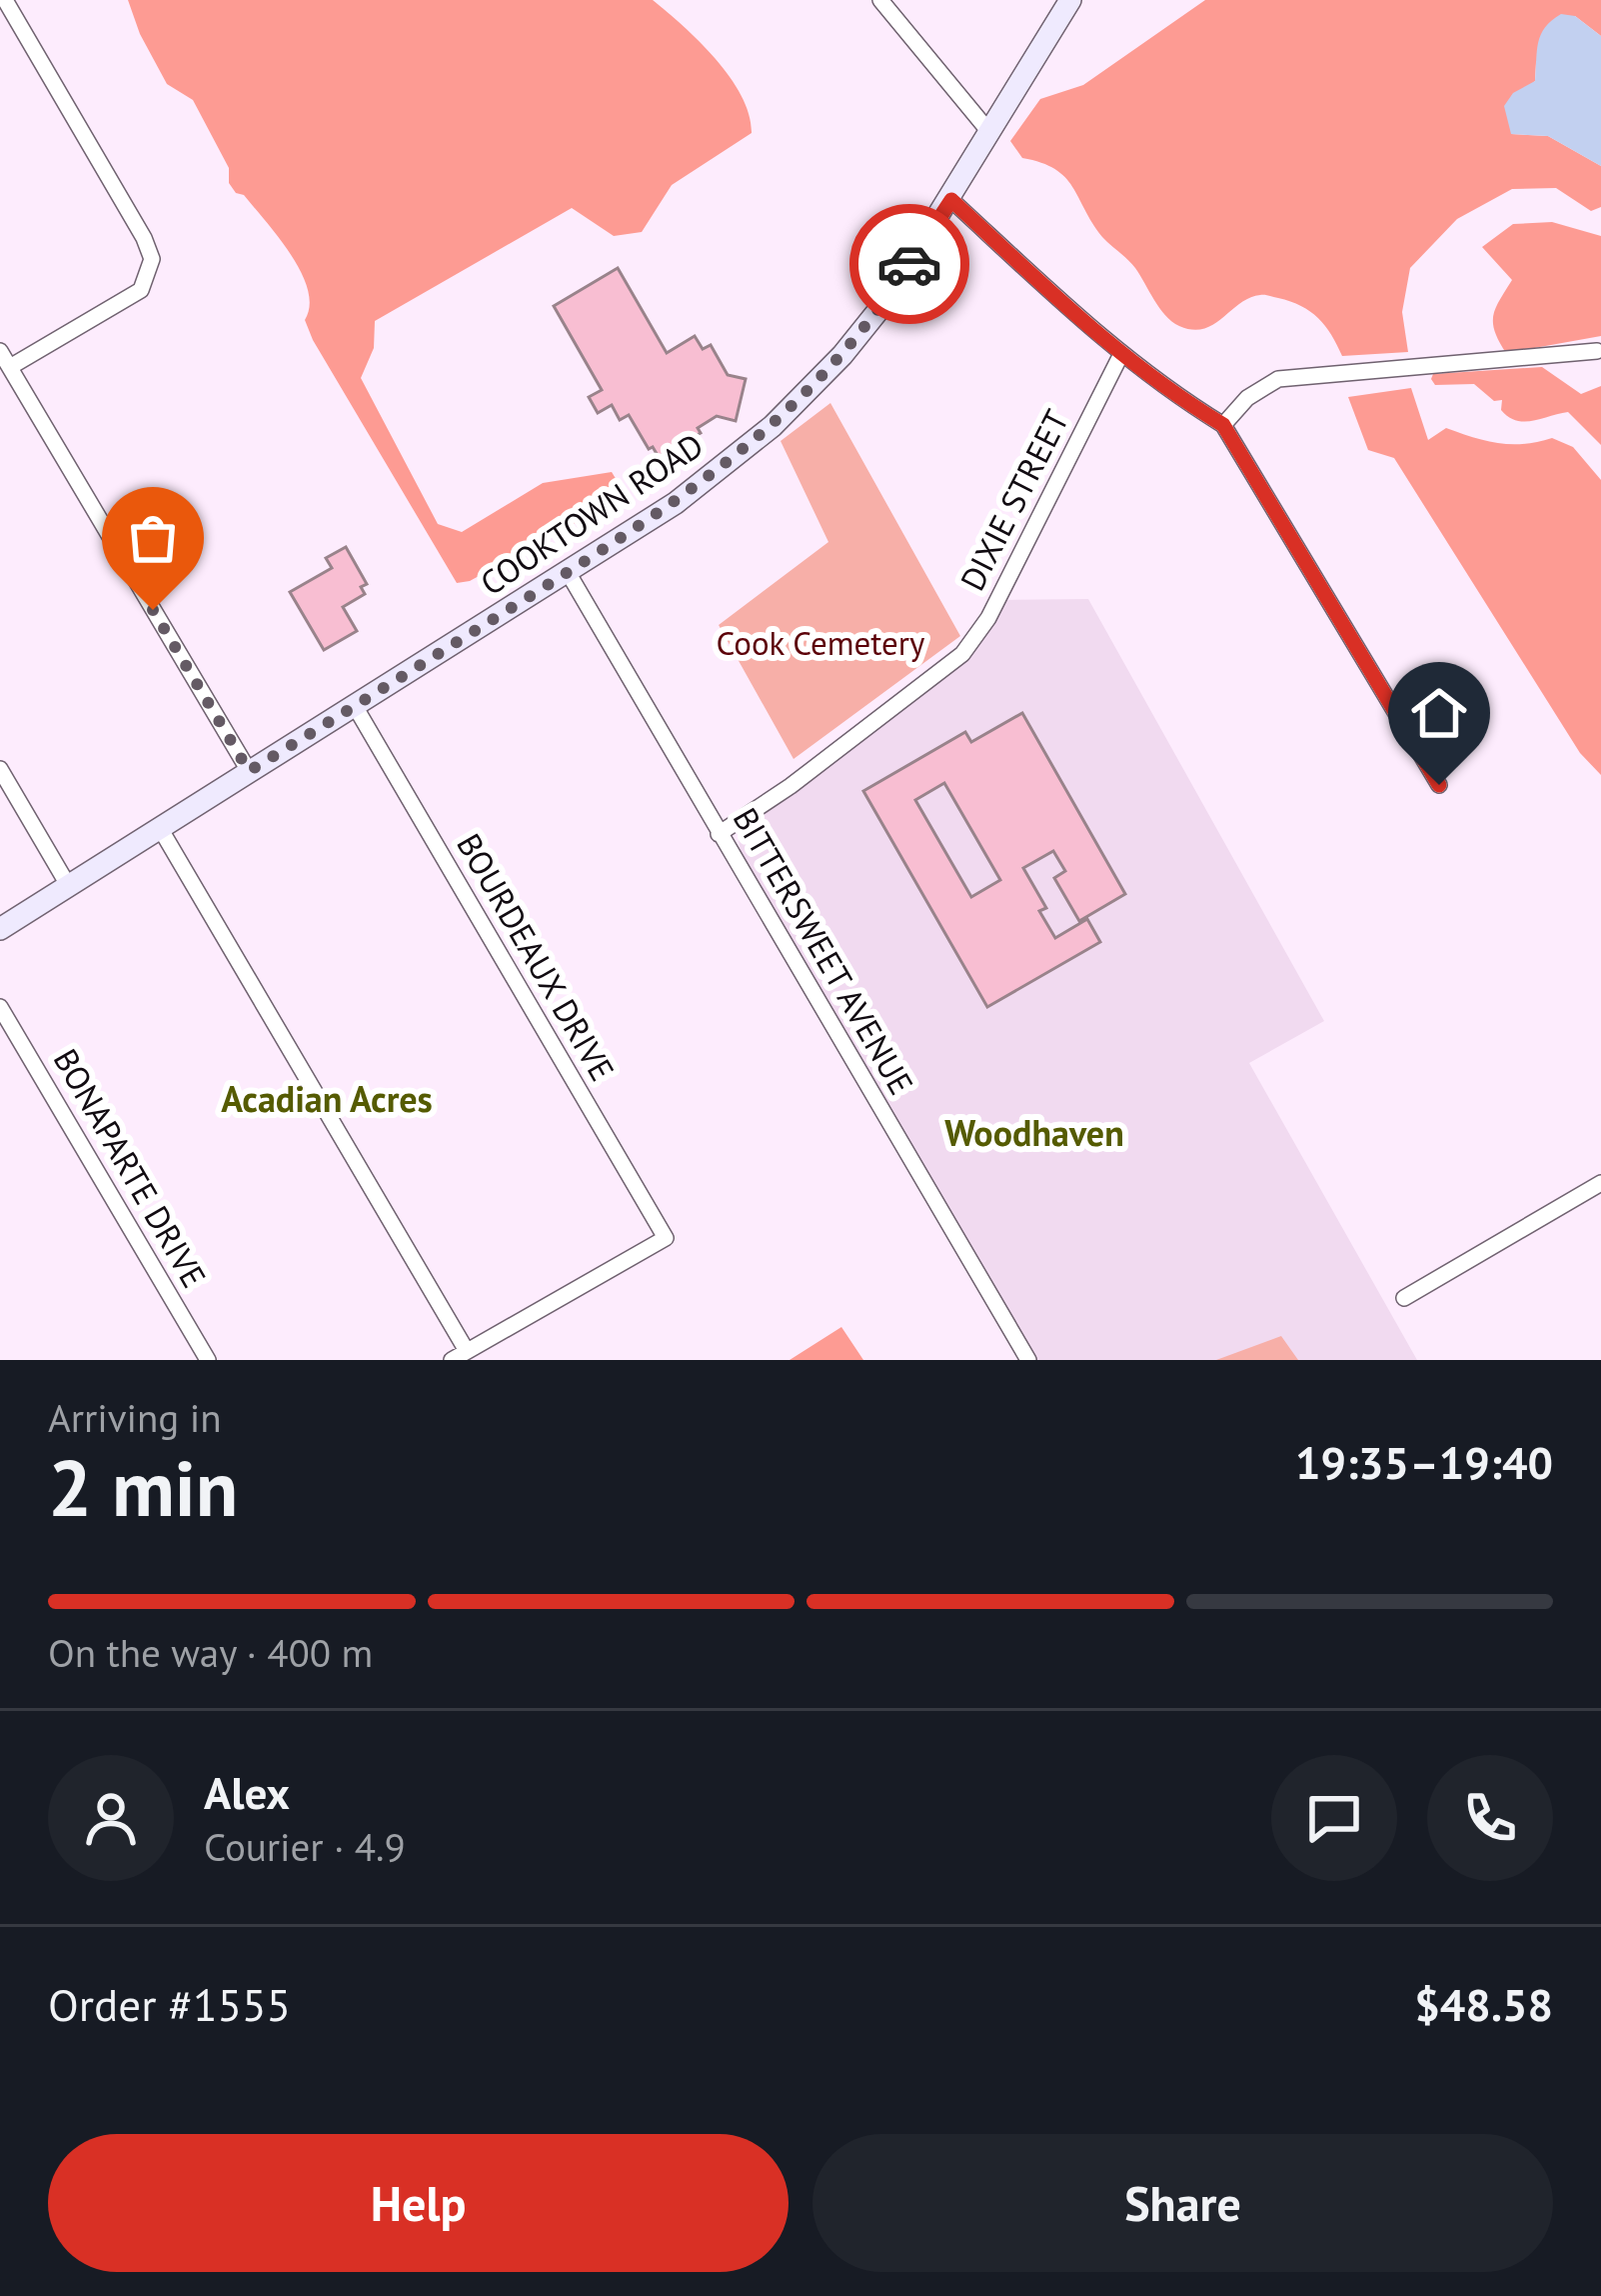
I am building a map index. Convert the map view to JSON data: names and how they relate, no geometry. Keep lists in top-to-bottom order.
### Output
{
  "streets": {
    "street": [
      "DIXIE STREET",
      "COOKTOWN ROAD",
      "BITTERSWEET AVENUE",
      "BOURDEAUX DRIVE",
      "BONAPARTE DRIVE"
    ]
  },
  "crossings": [
    ["DIXIE STREET", "BITTERSWEET AVENUE"],
    ["COOKTOWN ROAD", "BITTERSWEET AVENUE"],
    ["COOKTOWN ROAD", "BOURDEAUX DRIVE"]
  ],
  "districts": ["Acadian Acres", "Woodhaven"],
  "parks": ["Cook Cemetery"],
  "page": {
    "heading": ["2 min", "Arriving in", "19:35–19:40"],
    "panel": [
      "Alex",
      "Courier · 4.9",
      "Order #1555",
      "$48.58"
    ],
    "bar": "On the way · 400 m",
    "buttons": ["Help", "Share"]
  }
}
